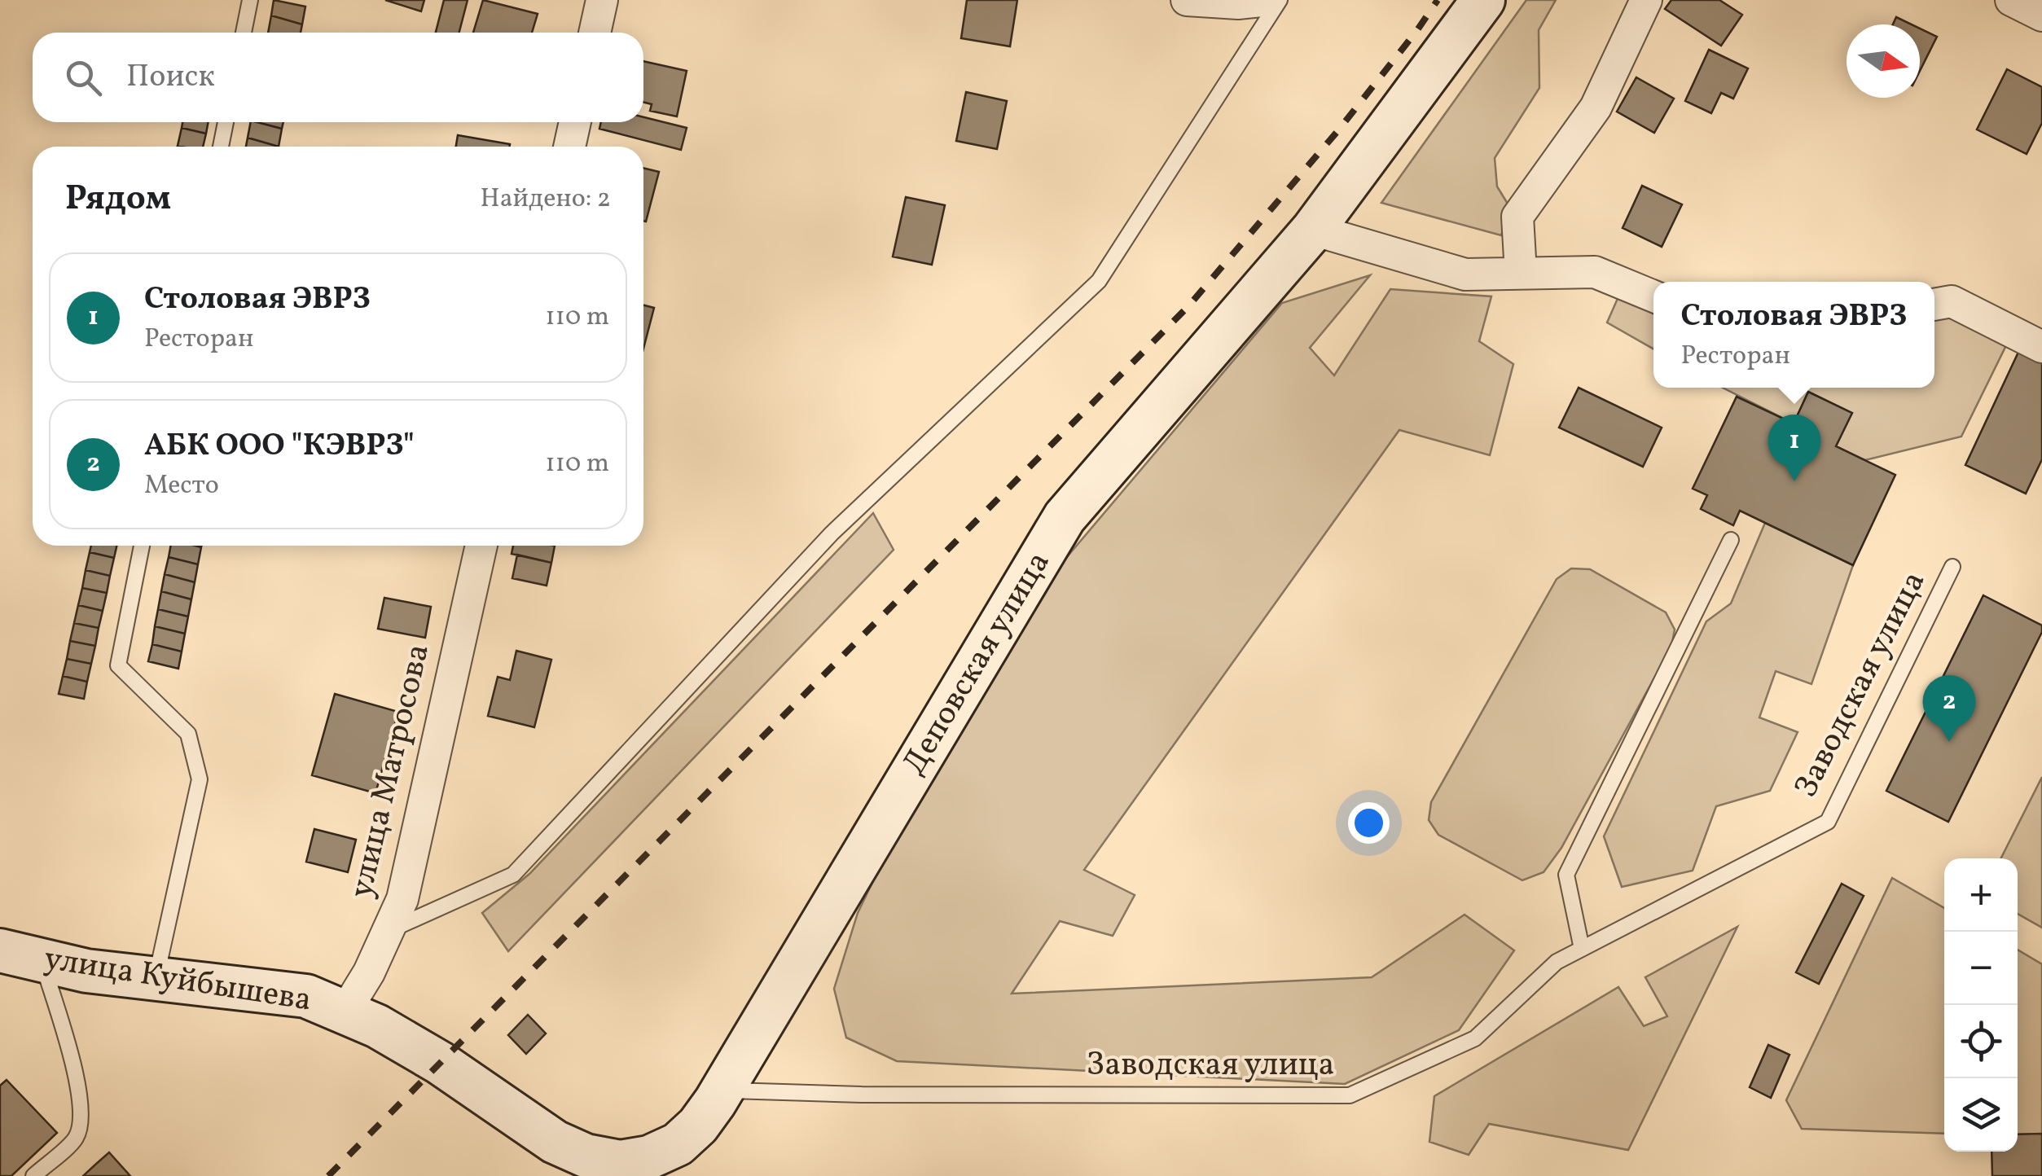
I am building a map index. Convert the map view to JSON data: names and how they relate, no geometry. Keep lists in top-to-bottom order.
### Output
{
  "streets": {
    "street": ["Деповская улица", "улица Матросова", "улица Куйбышева"],
    "lane": ["Заводская улица"]
  },
  "crossings": [
    ["Деповская улица", "Заводская улица"],
    ["Деповская улица", "улица Куйбышева"],
    ["улица Матросова", "улица Куйбышева"]
  ],
  "north": "right",
  "page": {
    "search": "Поиск",
    "heading": ["Рядом", "Найдено: 2"],
    "list": [
      {
        "mark": "1",
        "name": "Столовая ЭВРЗ",
        "note": "Ресторан",
        "value": "110 m"
      },
      {
        "mark": "2",
        "name": "АБК ООО \"КЭВРЗ\"",
        "note": "Место",
        "value": "110 m"
      }
    ],
    "popup": ["Столовая ЭВРЗ", "Ресторан"],
    "pins": ["1", "2"],
    "map_buttons": ["+", "−"]
  }
}
